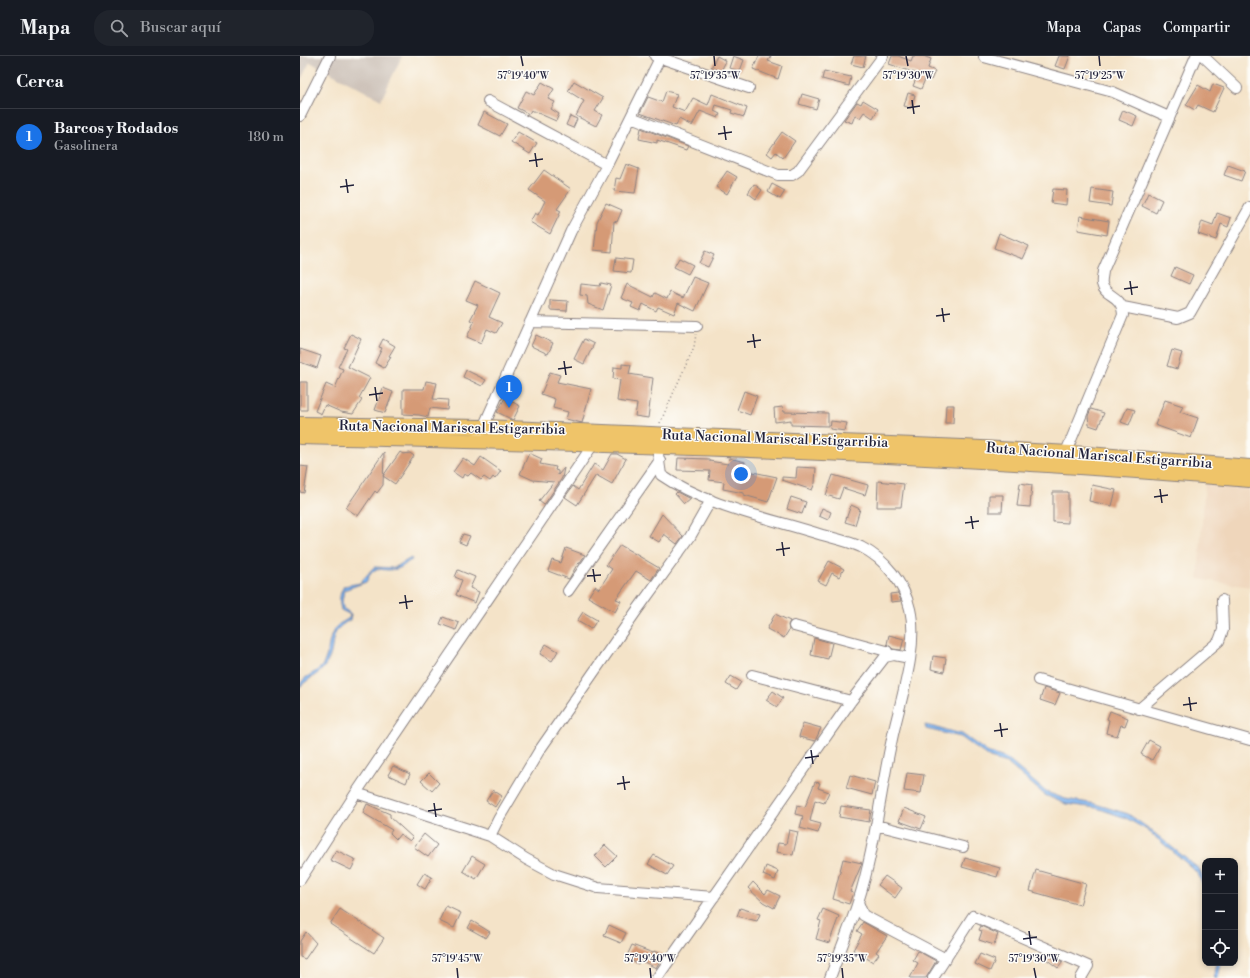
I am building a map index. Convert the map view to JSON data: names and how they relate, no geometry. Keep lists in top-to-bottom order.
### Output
{
  "streets": {
    "highway": ["Ruta Nacional Mariscal Estigarribia"]
  },
  "page": {
    "header": "Mapa",
    "search": "Buscar aquí",
    "nav": ["Mapa", "Capas", "Compartir"],
    "heading": "Cerca",
    "list": [
      {
        "mark": "1",
        "name": "Barcos y Rodados",
        "note": "Gasolinera",
        "value": "180 m"
      }
    ],
    "pins": "1",
    "map_buttons": ["+", "−"]
  },
  "coordinates": [
    "57°19'40\"W",
    "57°19'35\"W",
    "57°19'30\"W",
    "57°19'25\"W",
    "57°19'45\"W"
  ]
}
